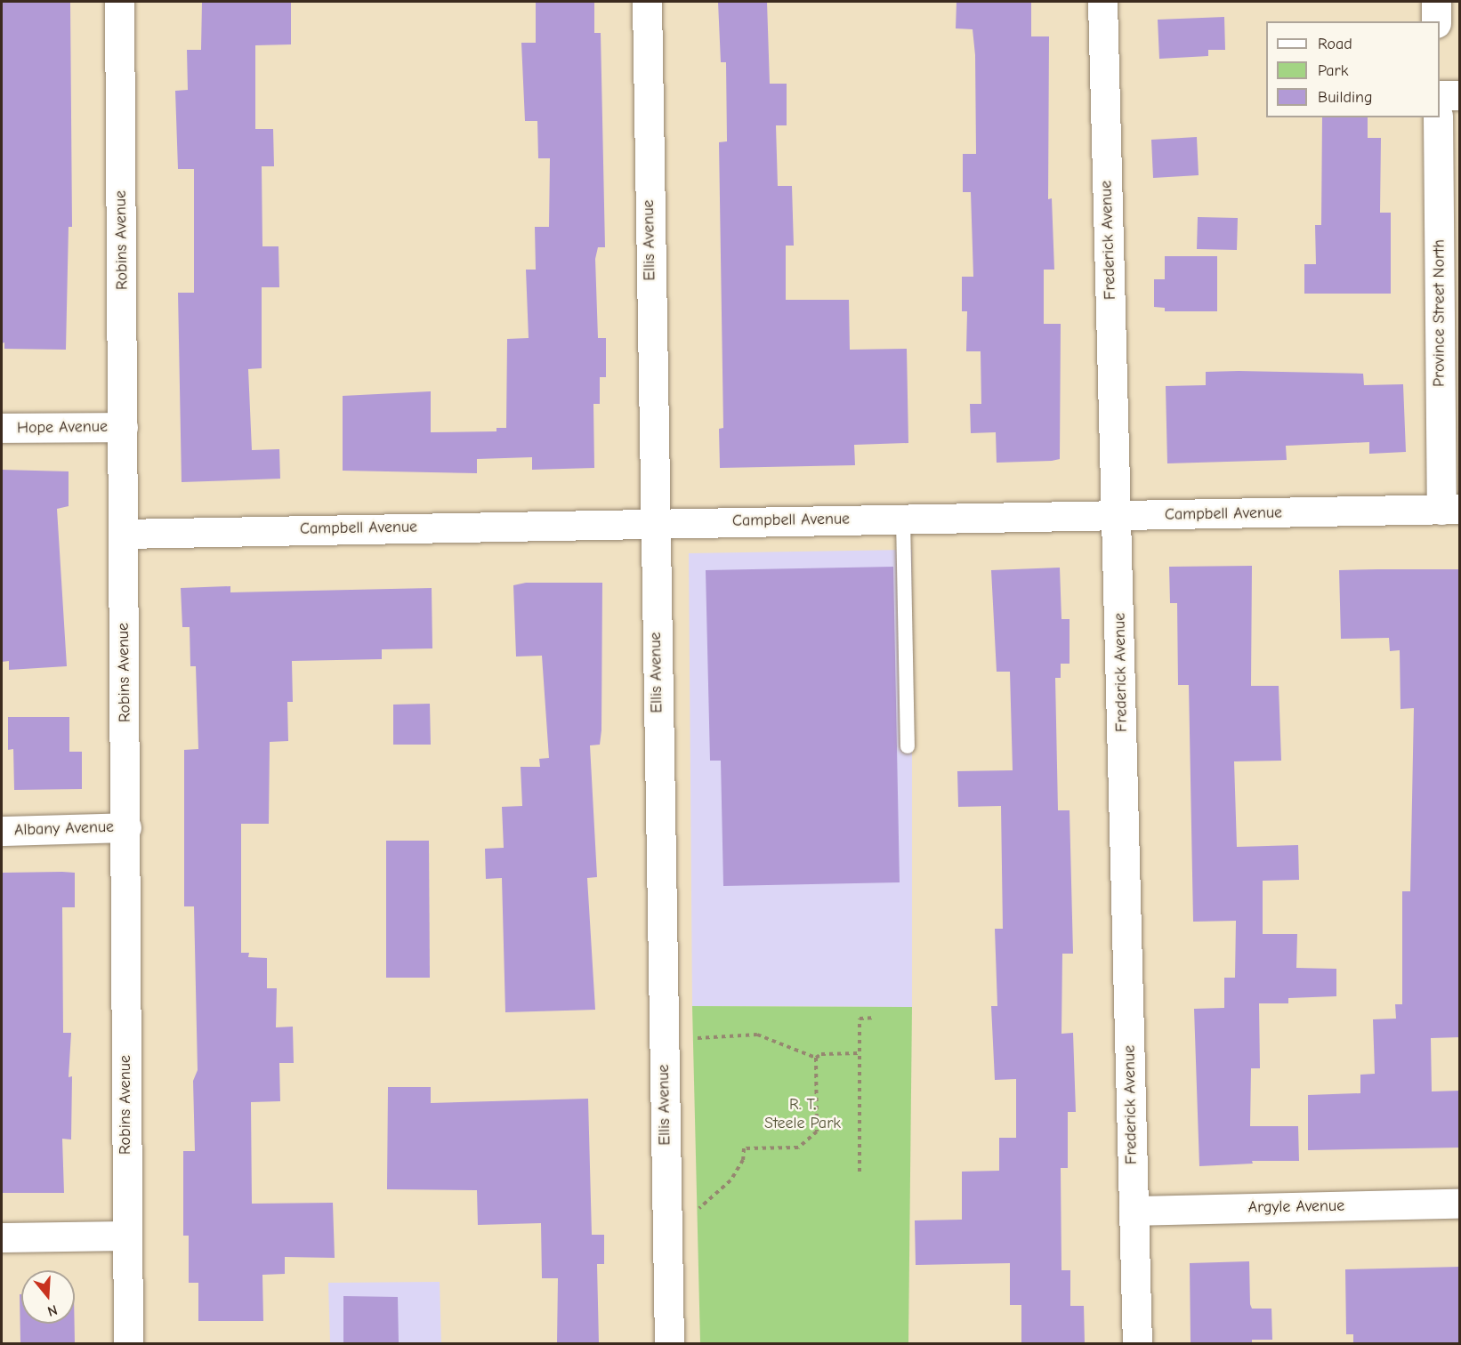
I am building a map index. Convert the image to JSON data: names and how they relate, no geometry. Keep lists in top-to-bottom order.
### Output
{
  "streets": {
    "street": [
      "Robins Avenue",
      "Ellis Avenue",
      "Frederick Avenue",
      "Province Street North",
      "Hope Avenue",
      "Campbell Avenue",
      "Albany Avenue",
      "Argyle Avenue"
    ]
  },
  "crossings": [
    ["Robins Avenue", "Hope Avenue"],
    ["Robins Avenue", "Campbell Avenue"],
    ["Robins Avenue", "Albany Avenue"],
    ["Ellis Avenue", "Campbell Avenue"],
    ["Frederick Avenue", "Campbell Avenue"],
    ["Frederick Avenue", "Argyle Avenue"],
    ["Province Street North", "Campbell Avenue"]
  ],
  "parks": ["R. T. Steele Park"],
  "legend": ["Road", "Park", "Building"],
  "north": "bottom"
}
